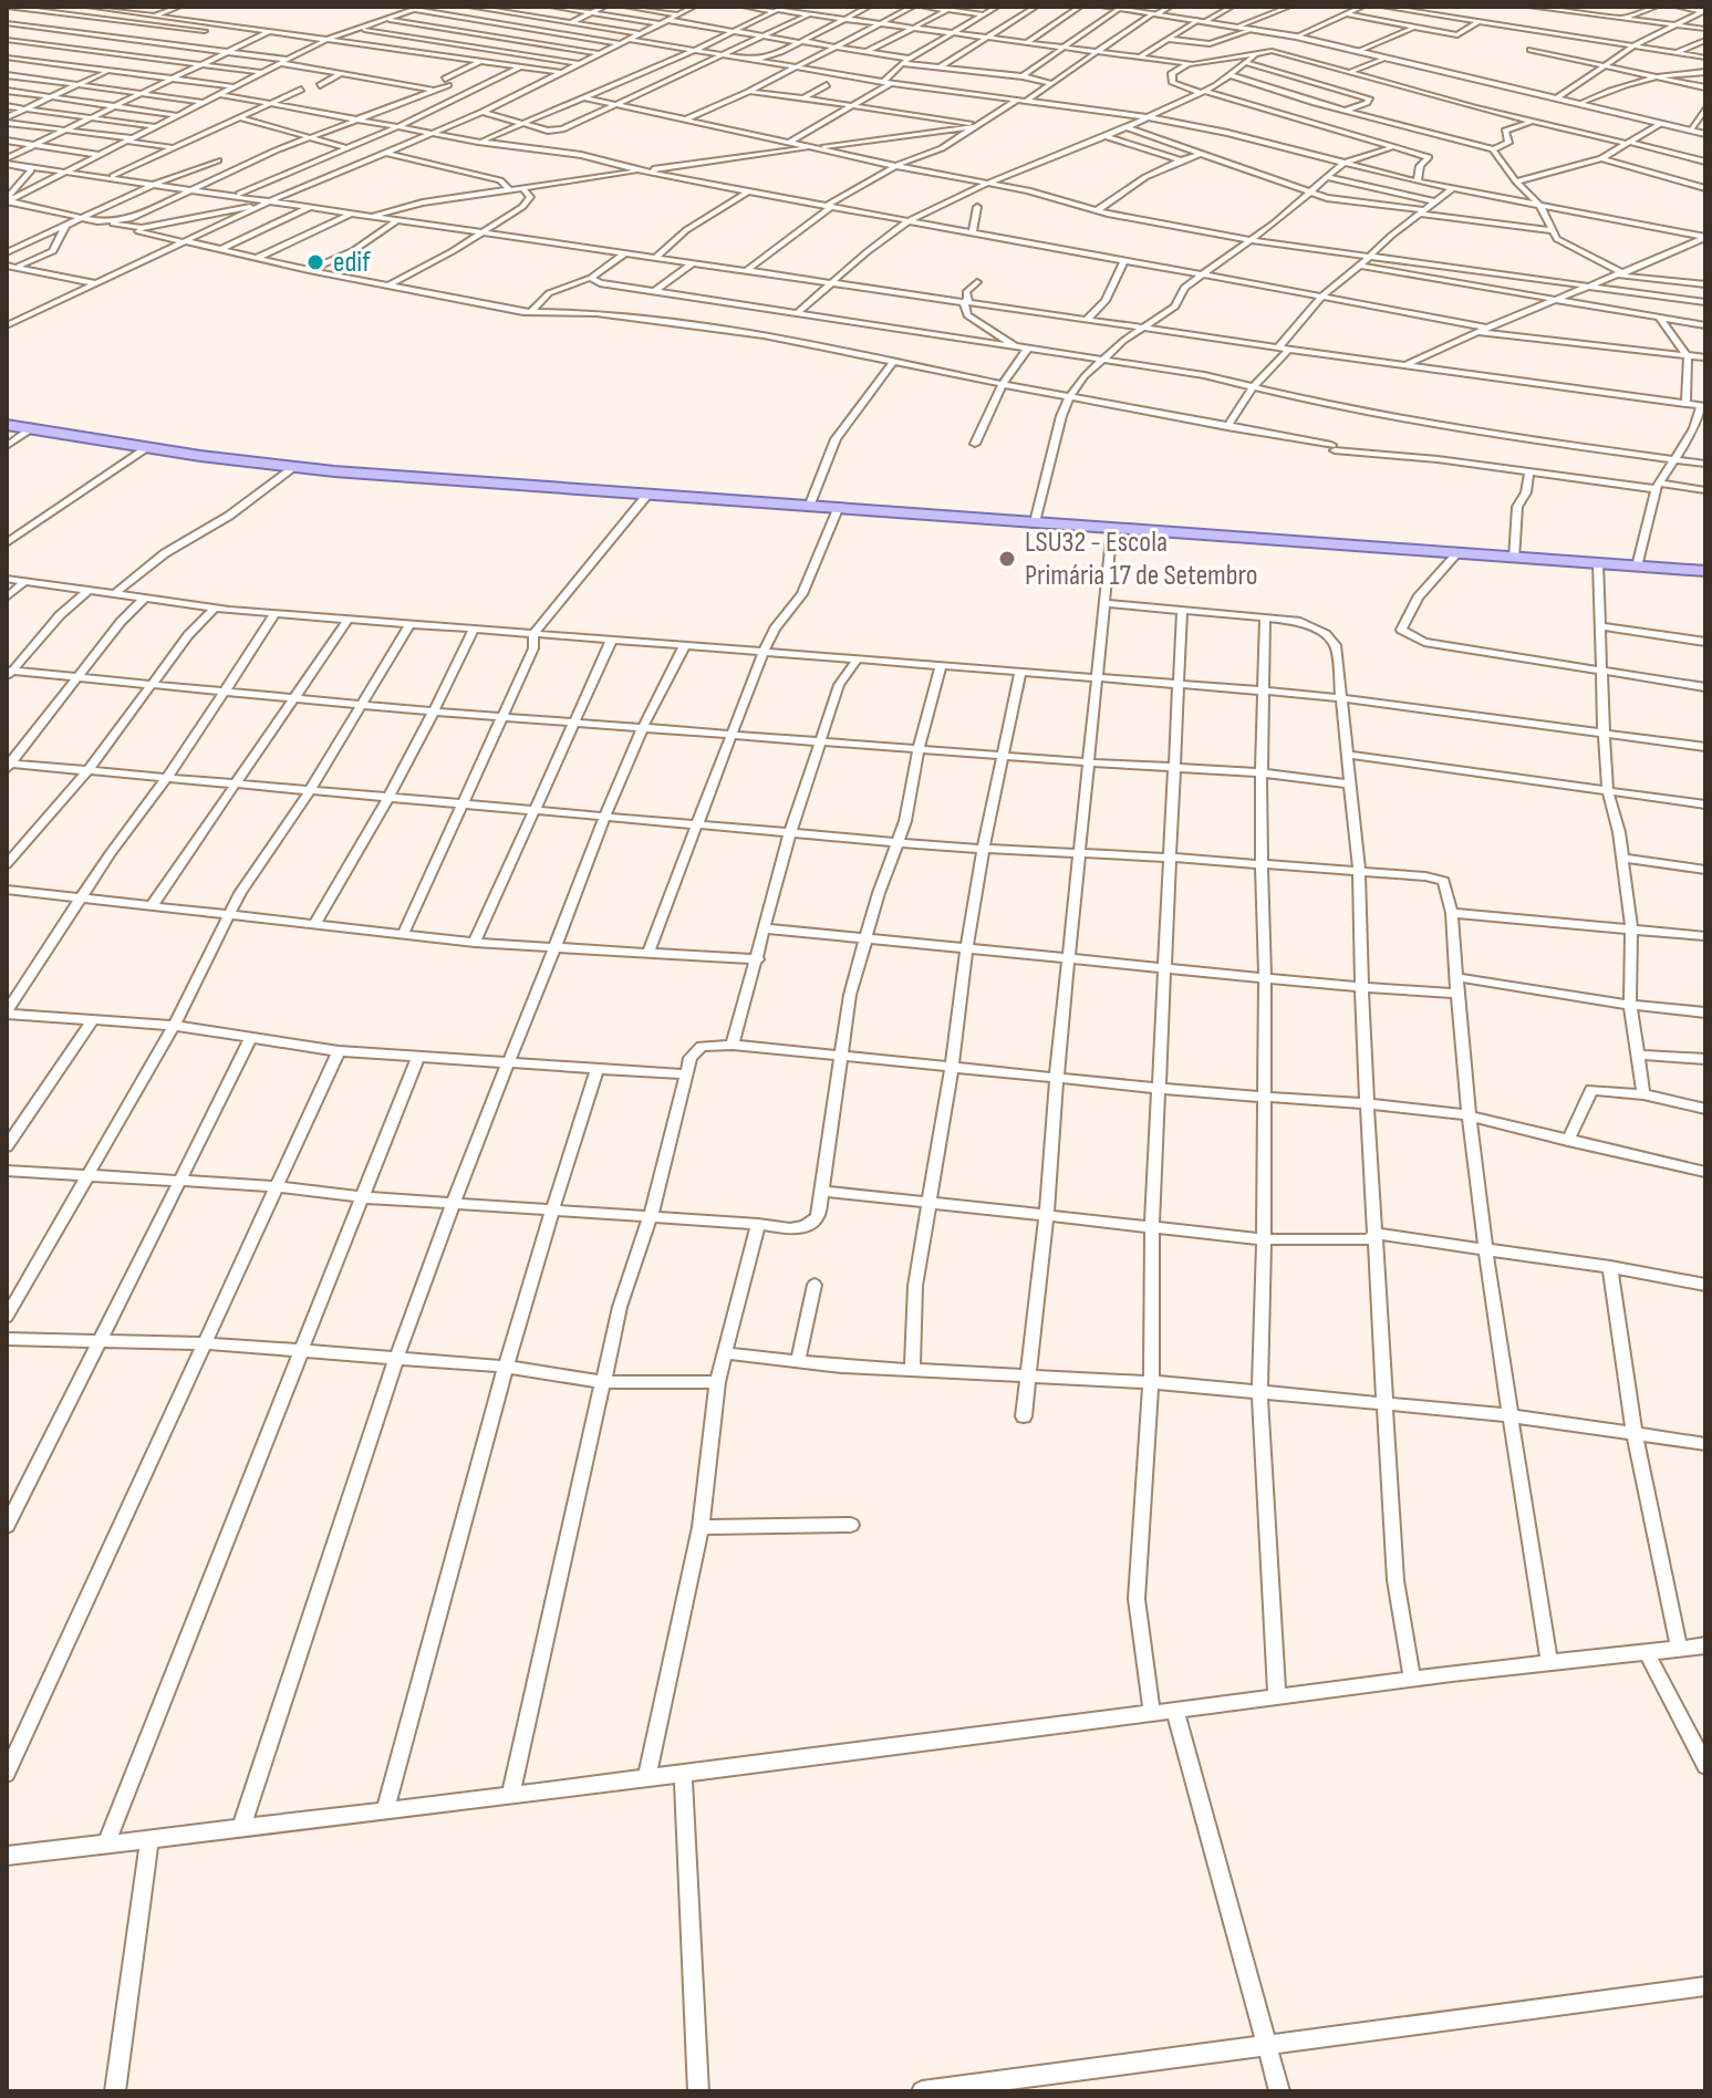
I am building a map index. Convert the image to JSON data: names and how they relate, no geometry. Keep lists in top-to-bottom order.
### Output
{
  "places": ["edif", "LSU32 - Escola Primária 17 de Setembro"]
}
